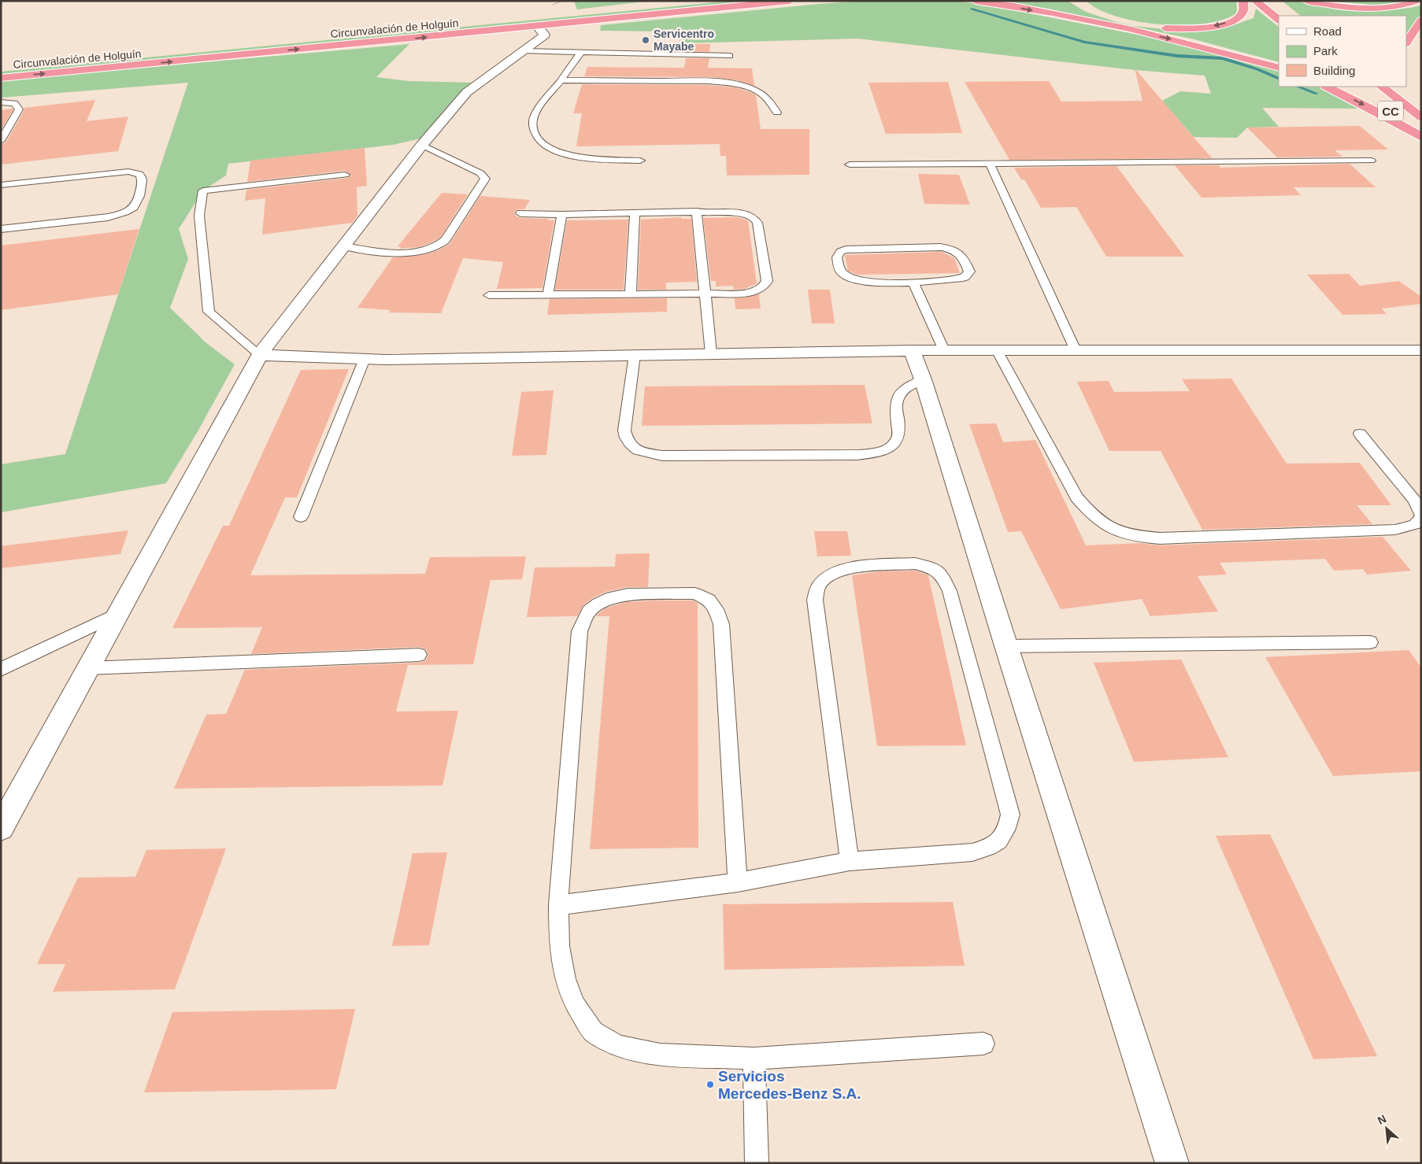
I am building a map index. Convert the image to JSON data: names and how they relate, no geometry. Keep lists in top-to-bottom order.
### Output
{
  "streets": {
    "highway": ["Circunvalación de Holguín", "CC"]
  },
  "places": ["Servicentro Mayabe", "Servicios Mercedes-Benz S.A."],
  "legend": ["Road", "Park", "Building"],
  "north": "top left"
}
